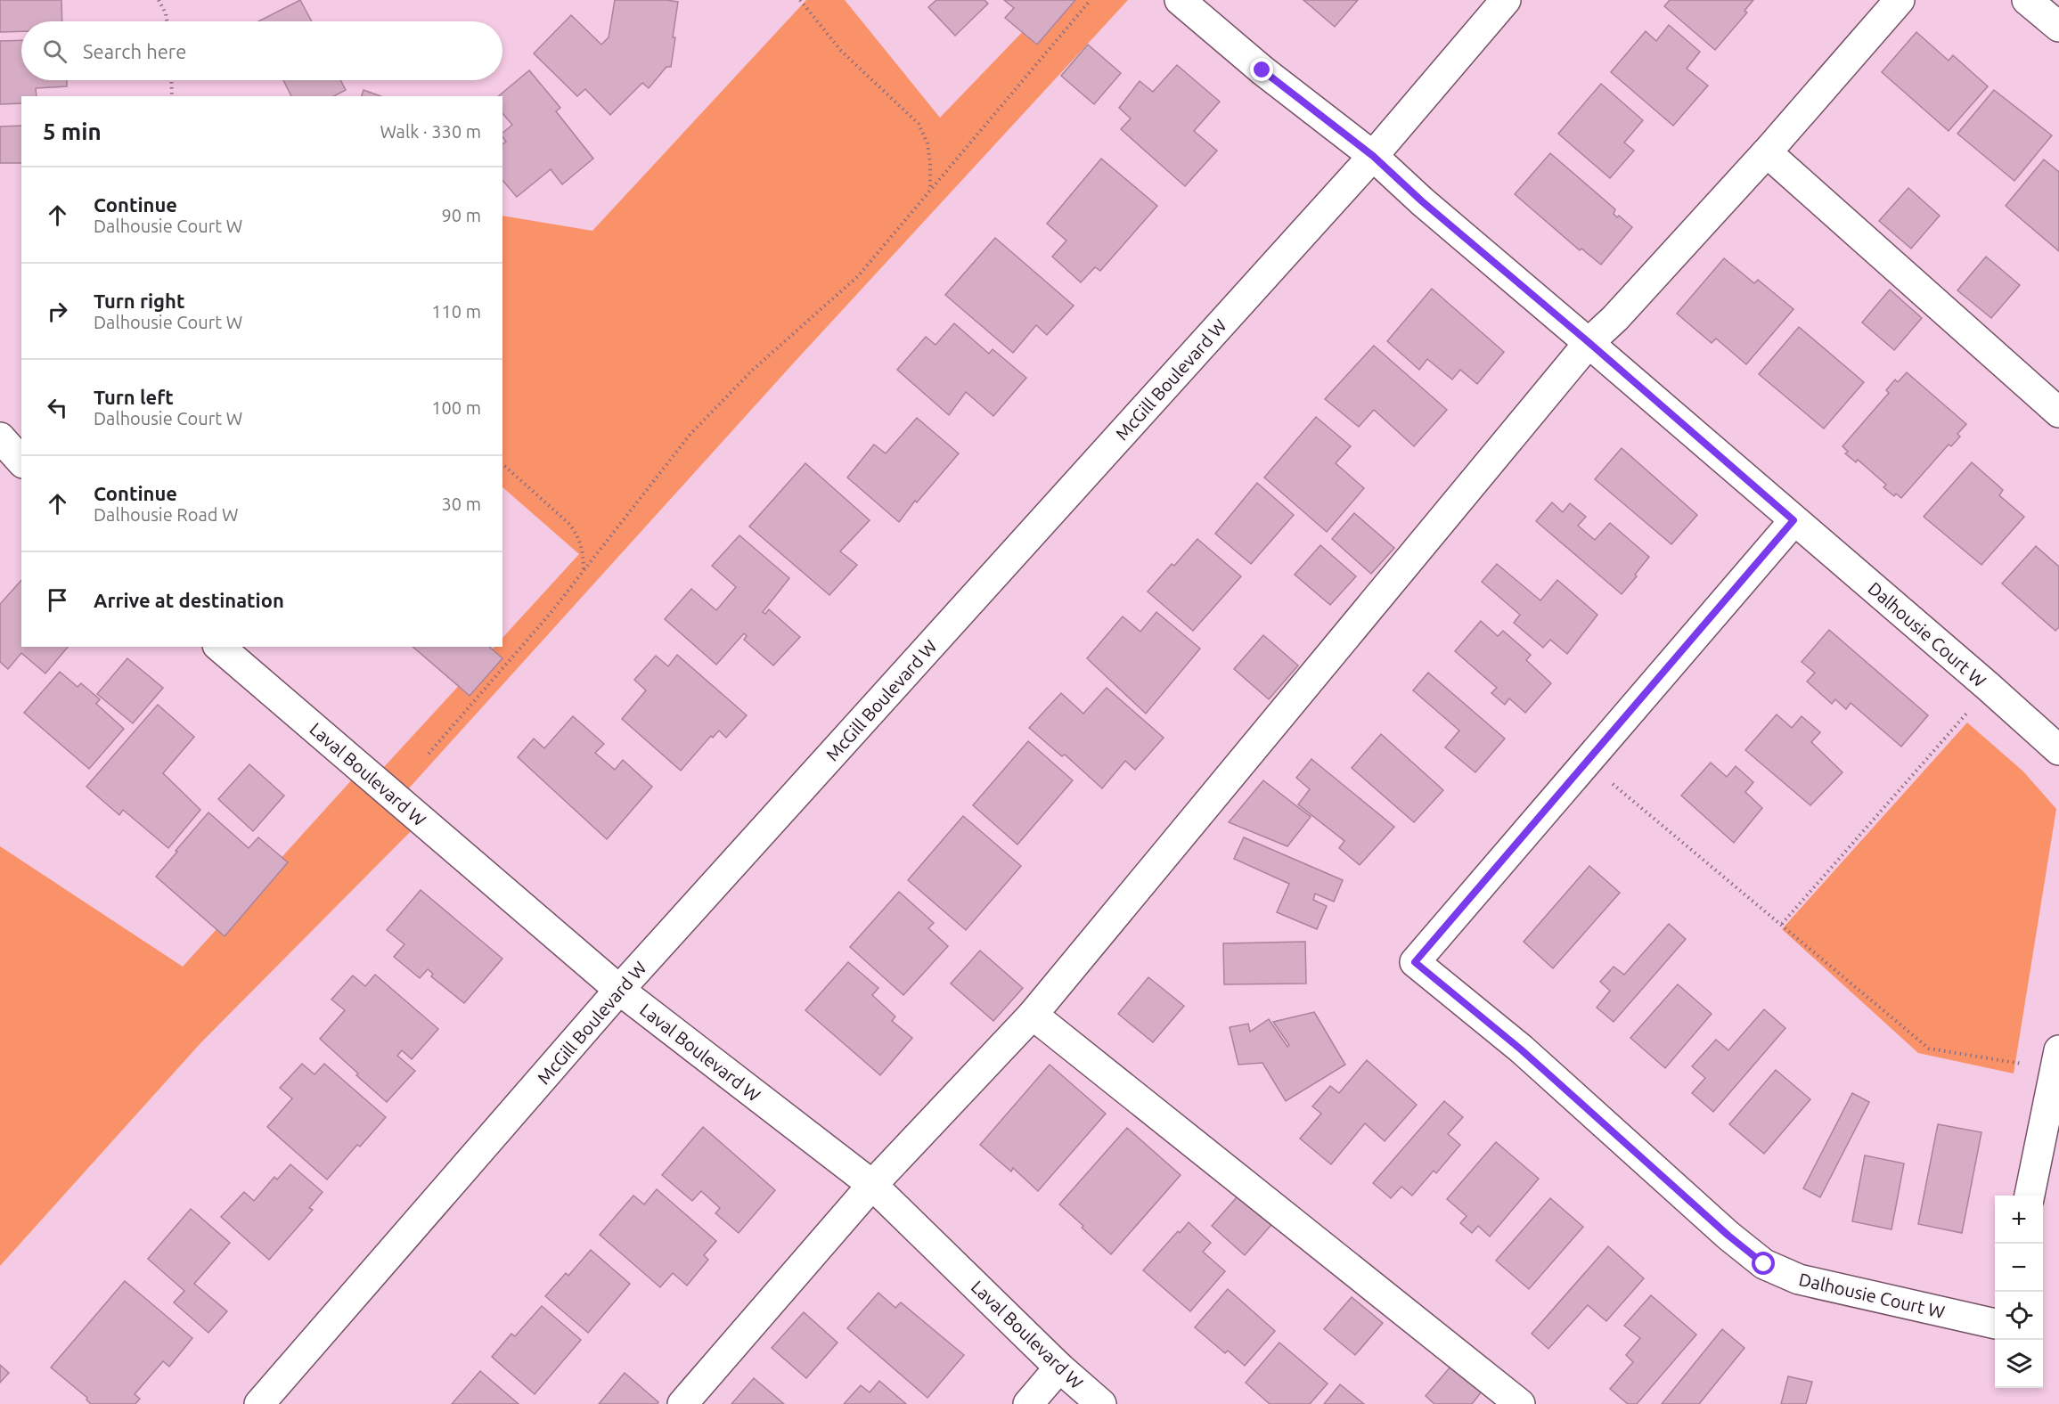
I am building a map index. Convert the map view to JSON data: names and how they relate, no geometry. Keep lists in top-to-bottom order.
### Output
{
  "streets": {
    "street": ["McGill Boulevard W", "Dalhousie Court W", "Laval Boulevard W"]
  },
  "crossings": [
    ["McGill Boulevard W", "Dalhousie Court W"],
    ["McGill Boulevard W", "Laval Boulevard W"]
  ],
  "page": {
    "search": "Search here",
    "heading": ["5 min", "Walk · 330 m"],
    "list": [
      ["Continue", "Dalhousie Court W", "90 m"],
      ["Turn right", "Dalhousie Court W", "110 m"],
      ["Turn left", "Dalhousie Court W", "100 m"],
      ["Continue", "Dalhousie Road W", "30 m"],
      "Arrive at destination"
    ],
    "map_buttons": ["+", "−"]
  }
}
